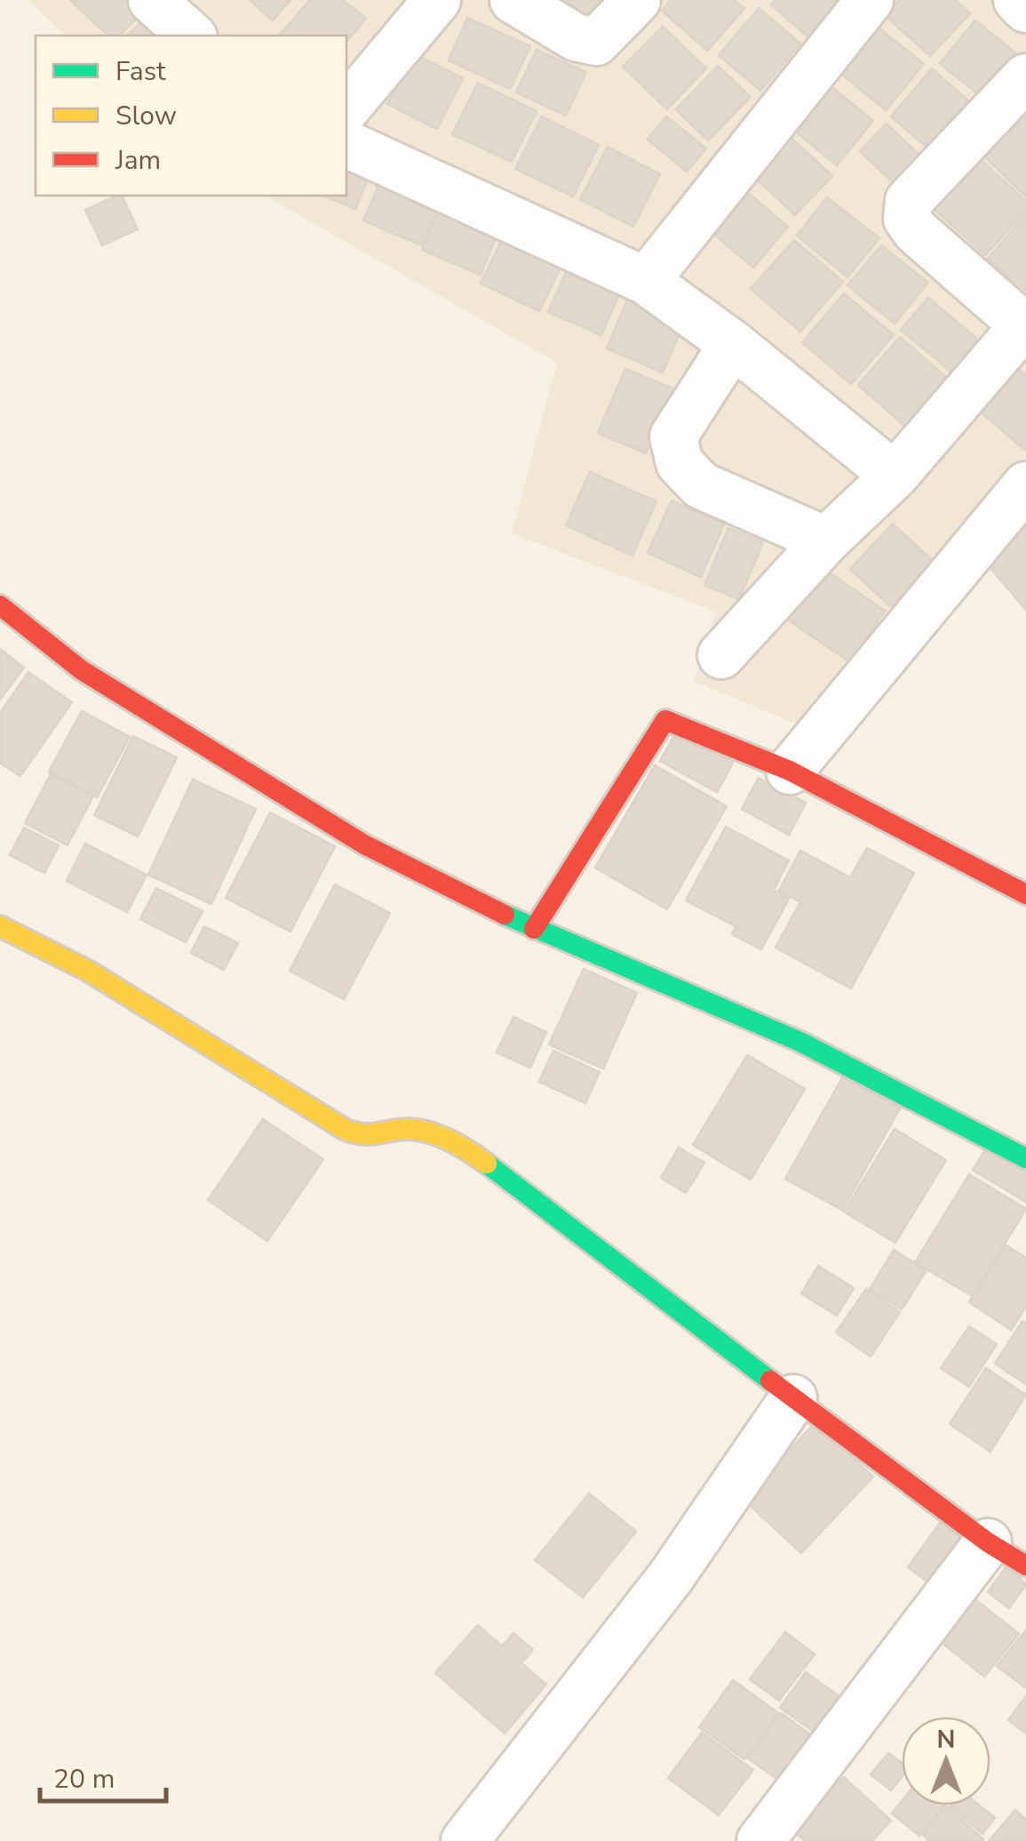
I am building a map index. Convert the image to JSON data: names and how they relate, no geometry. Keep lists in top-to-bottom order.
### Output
{
  "legend": ["Fast", "Slow", "Jam"],
  "scale_bar": "20 m",
  "north": "top"
}
